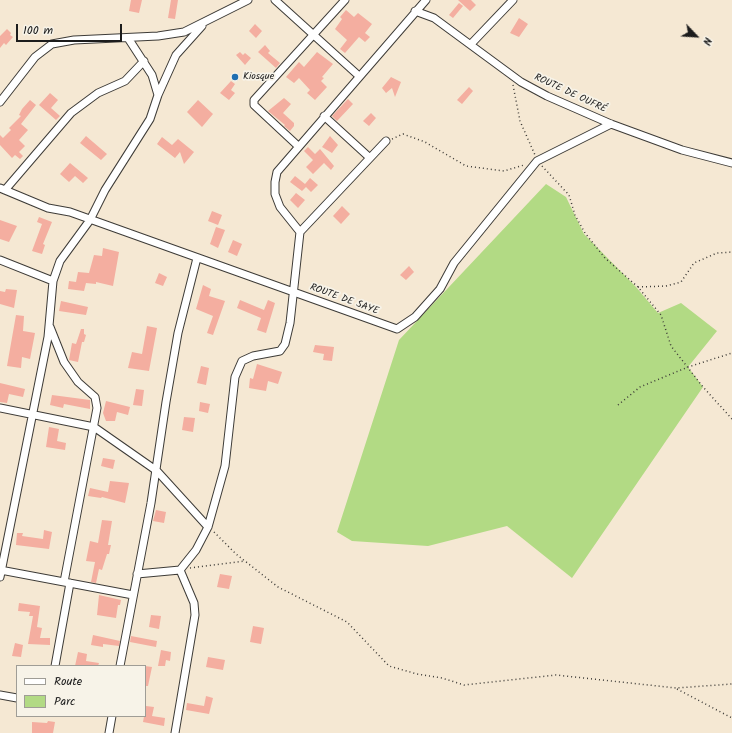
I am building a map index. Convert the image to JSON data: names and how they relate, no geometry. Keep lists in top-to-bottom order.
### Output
{
  "streets": {
    "street": ["ROUTE DE OUFRÉ", "ROUTE DE SAYE"]
  },
  "crossings": [
    ["ROUTE DE OUFRÉ", "ROUTE DE SAYE"]
  ],
  "places": ["Kiosque"],
  "legend": ["Route", "Parc"],
  "scale_bar": "100 m",
  "north": "bottom right"
}
